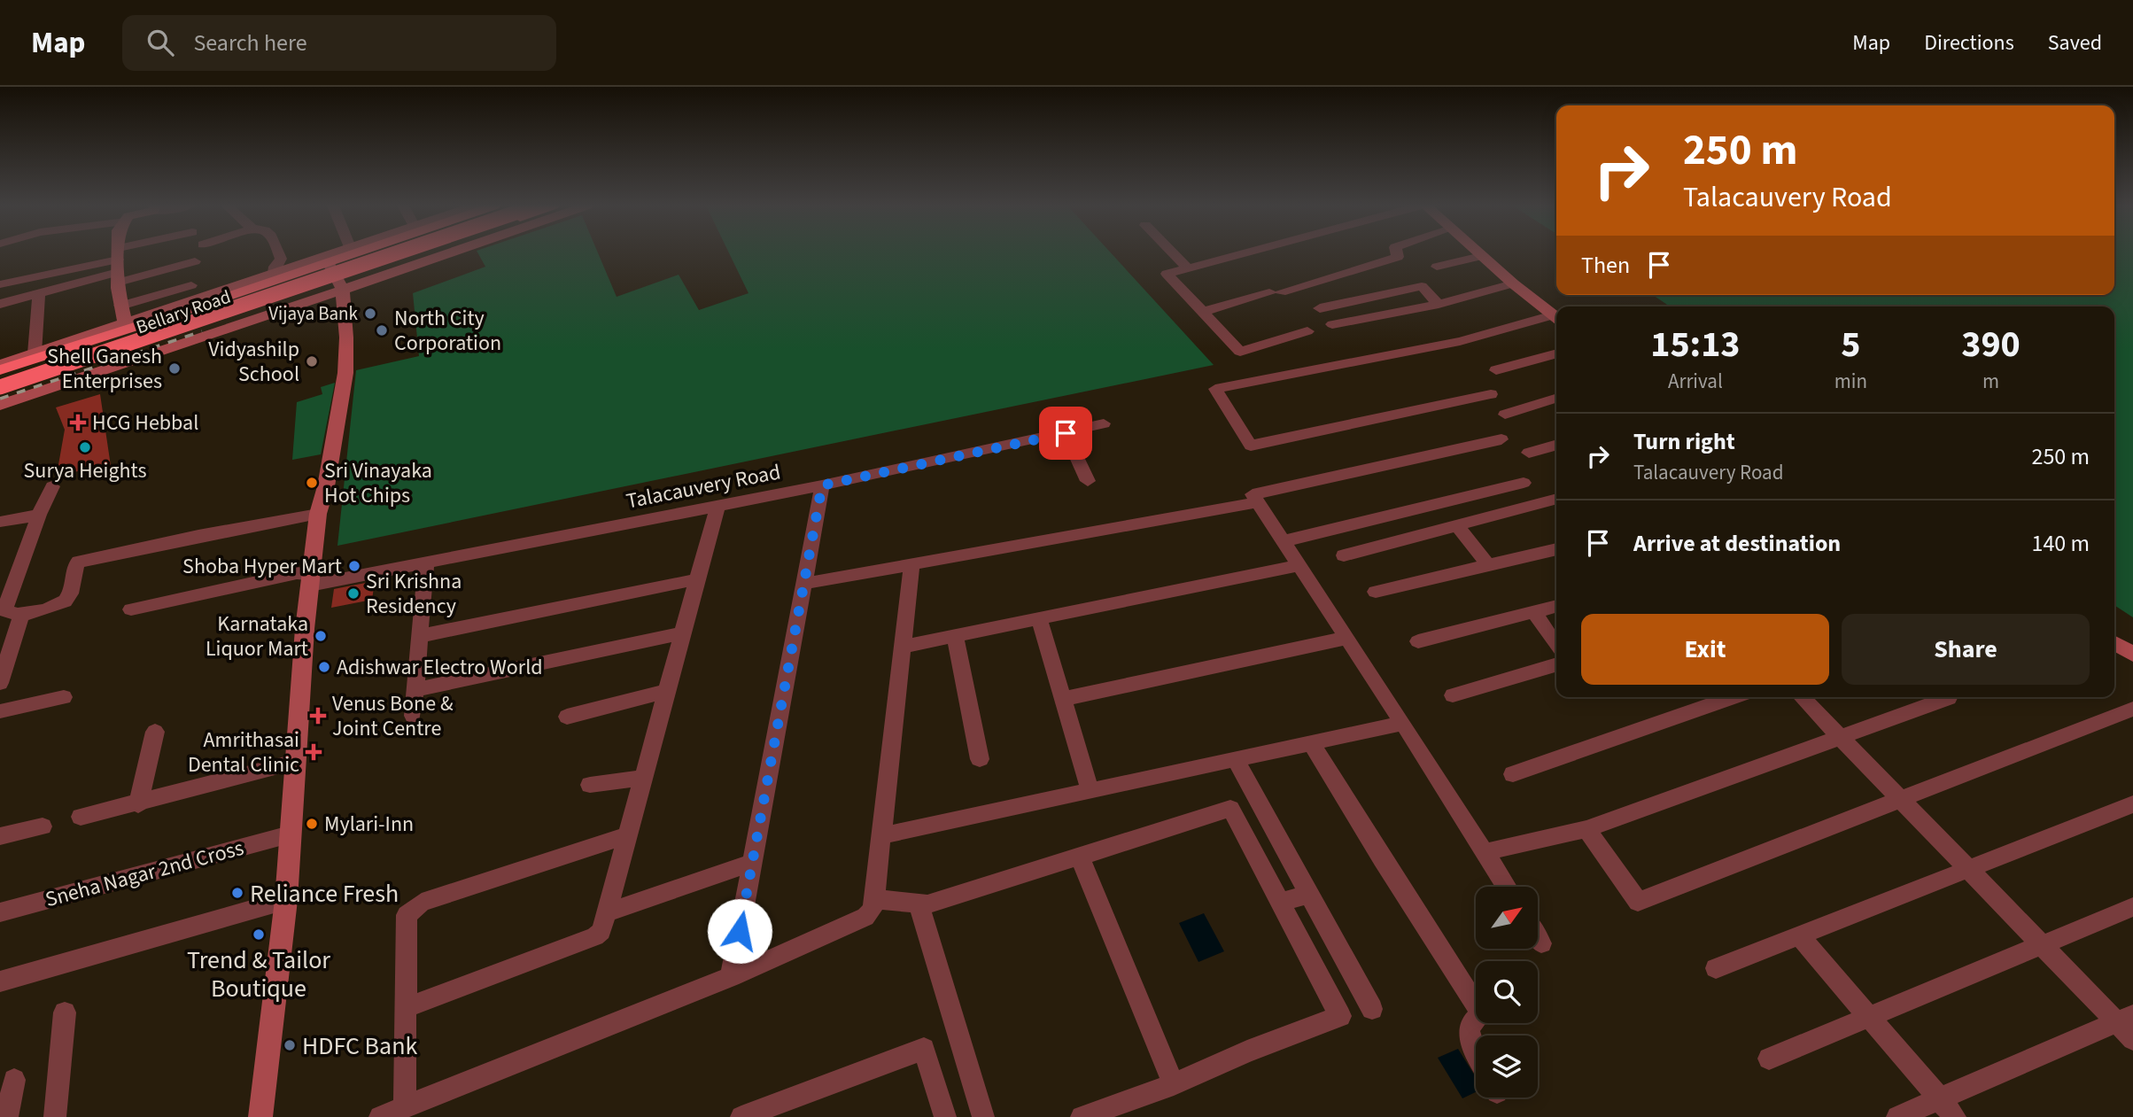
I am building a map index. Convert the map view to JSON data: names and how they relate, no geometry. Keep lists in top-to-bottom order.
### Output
{
  "streets": {
    "highway": ["Bellary Road"],
    "street": ["Talacauvery Road", "Sneha Nagar 2nd Cross"]
  },
  "places": {
    "other": [
      "Vijaya Bank",
      "North City Corporation",
      "Vidyashilp School",
      "Shell Ganesh Enterprises",
      "Surya Heights",
      "Sri Vinayaka Hot Chips",
      "Shoba Hyper Mart",
      "Sri Krishna Residency",
      "Karnataka Liquor Mart",
      "Adishwar Electro World",
      "Mylari-Inn",
      "Reliance Fresh",
      "Trend & Tailor Boutique",
      "HDFC Bank"
    ],
    "health": ["HCG Hebbal", "Venus Bone & Joint Centre", "Amrithasai Dental Clinic"]
  },
  "north": "top right",
  "page": {
    "header": "Map",
    "search": "Search here",
    "nav": ["Map", "Directions", "Saved"],
    "turn": ["250 m", "Talacauvery Road"],
    "then": "Then",
    "eta": [
      "15:13",
      "Arrival",
      "5",
      "min",
      "390",
      "m"
    ],
    "list": [
      {
        "name": "Turn right",
        "note": "Talacauvery Road",
        "value": "250 m"
      },
      {
        "name": "Arrive at destination",
        "value": "140 m"
      }
    ],
    "buttons": ["Exit", "Share"]
  }
}
